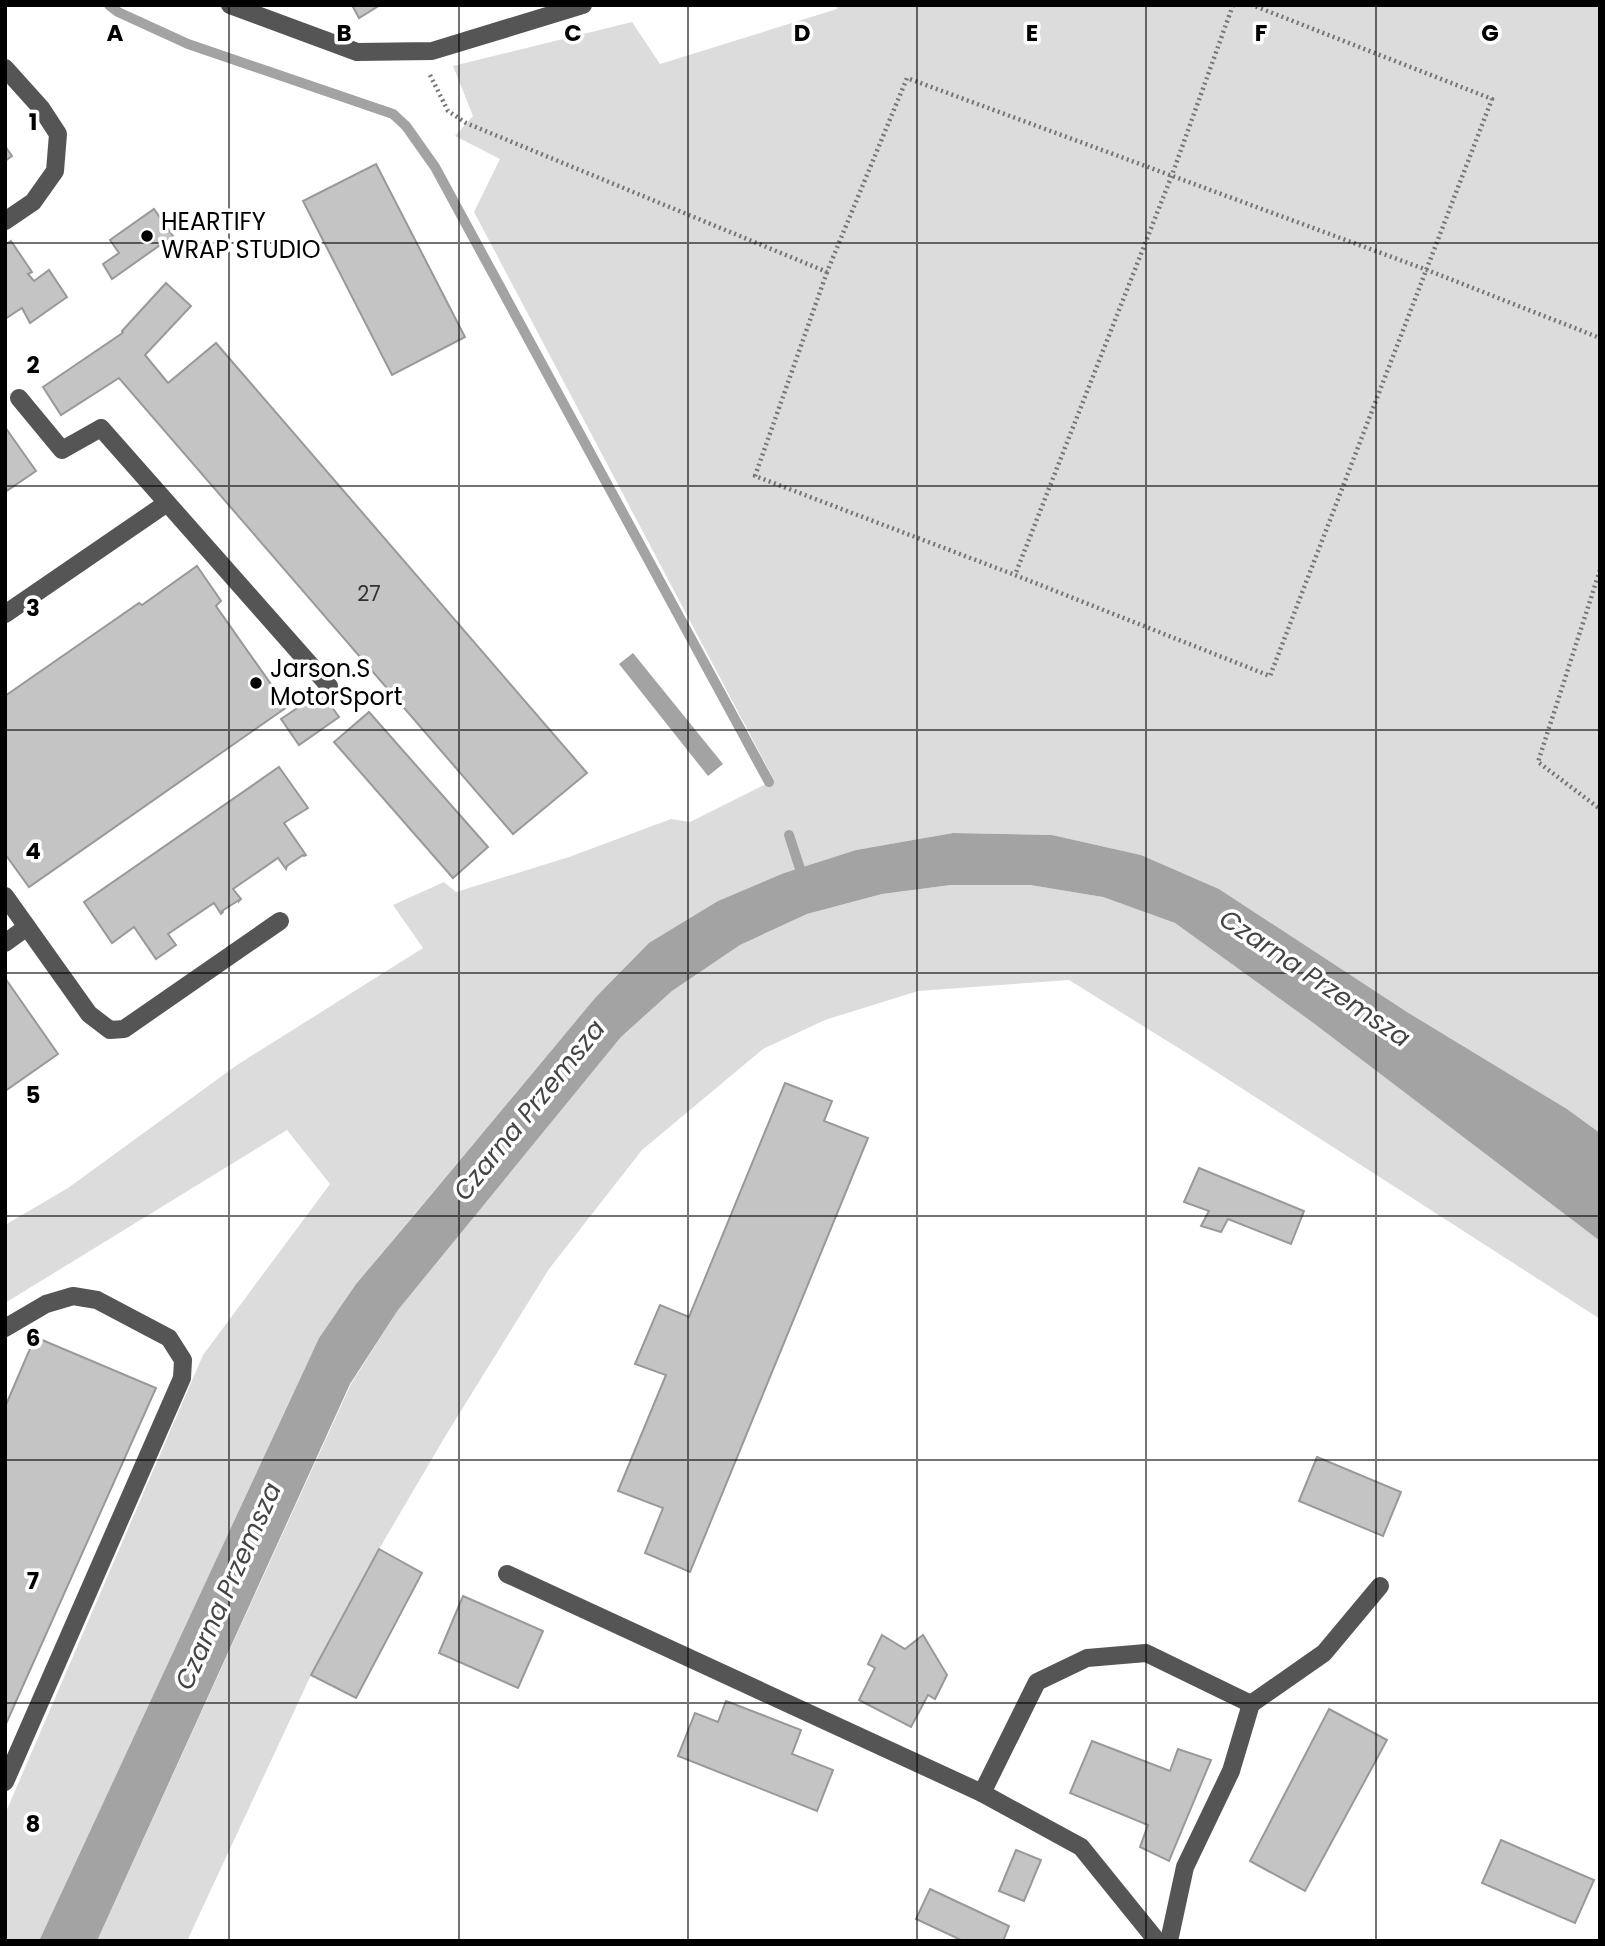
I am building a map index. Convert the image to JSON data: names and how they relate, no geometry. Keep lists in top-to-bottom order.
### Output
{
  "water": ["Czarna Przemsza"],
  "places": ["HEARTIFY WRAP STUDIO", "Jarson.S MotorSport"],
  "house_numbers": ["27"],
  "grid": {
    "columns": [
      "A",
      "B",
      "C",
      "D",
      "E",
      "F",
      "G"
    ],
    "rows": [
      "1",
      "2",
      "3",
      "4",
      "5",
      "6",
      "7",
      "8"
    ]
  }
}
